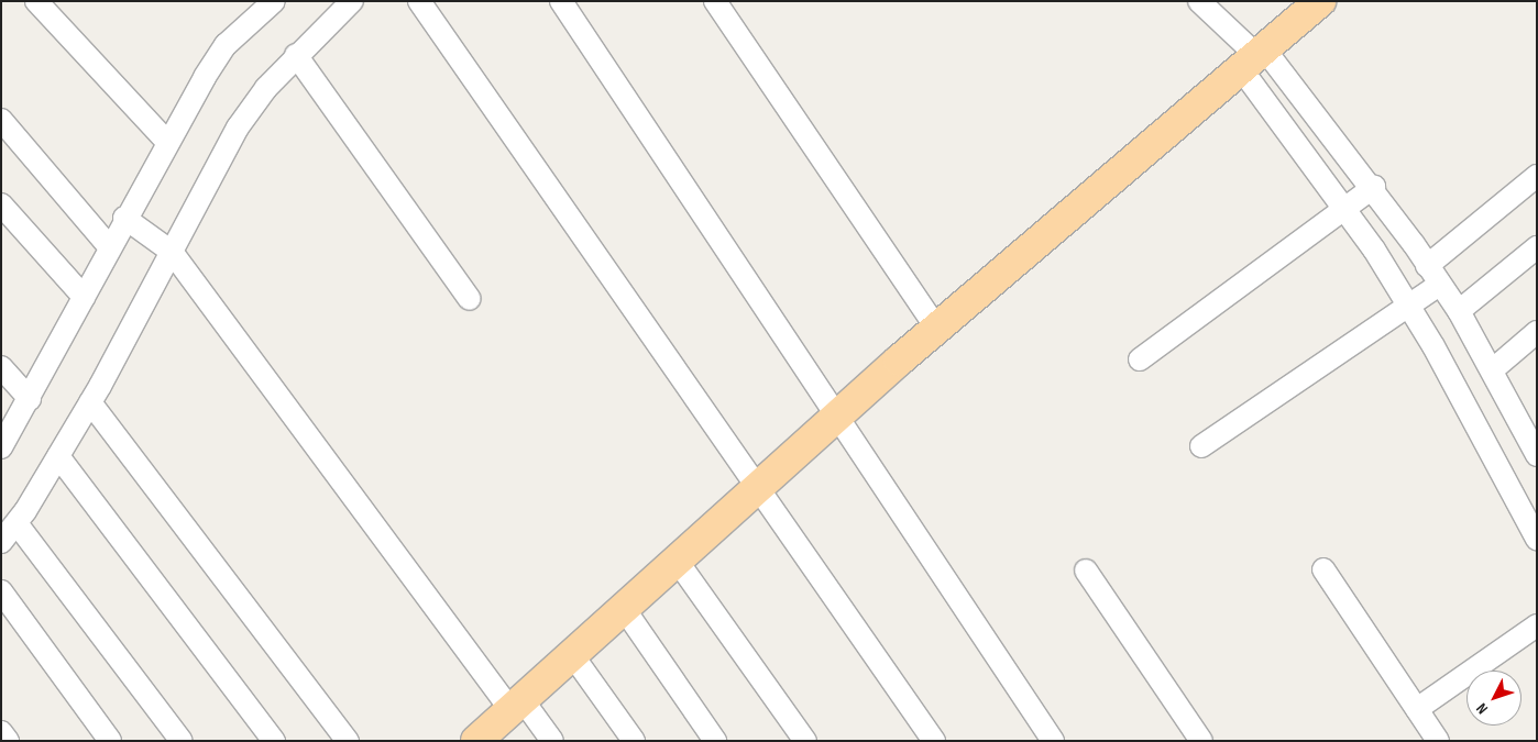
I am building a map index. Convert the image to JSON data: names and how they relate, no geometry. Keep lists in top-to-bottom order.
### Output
{
  "north": "bottom left"
}
